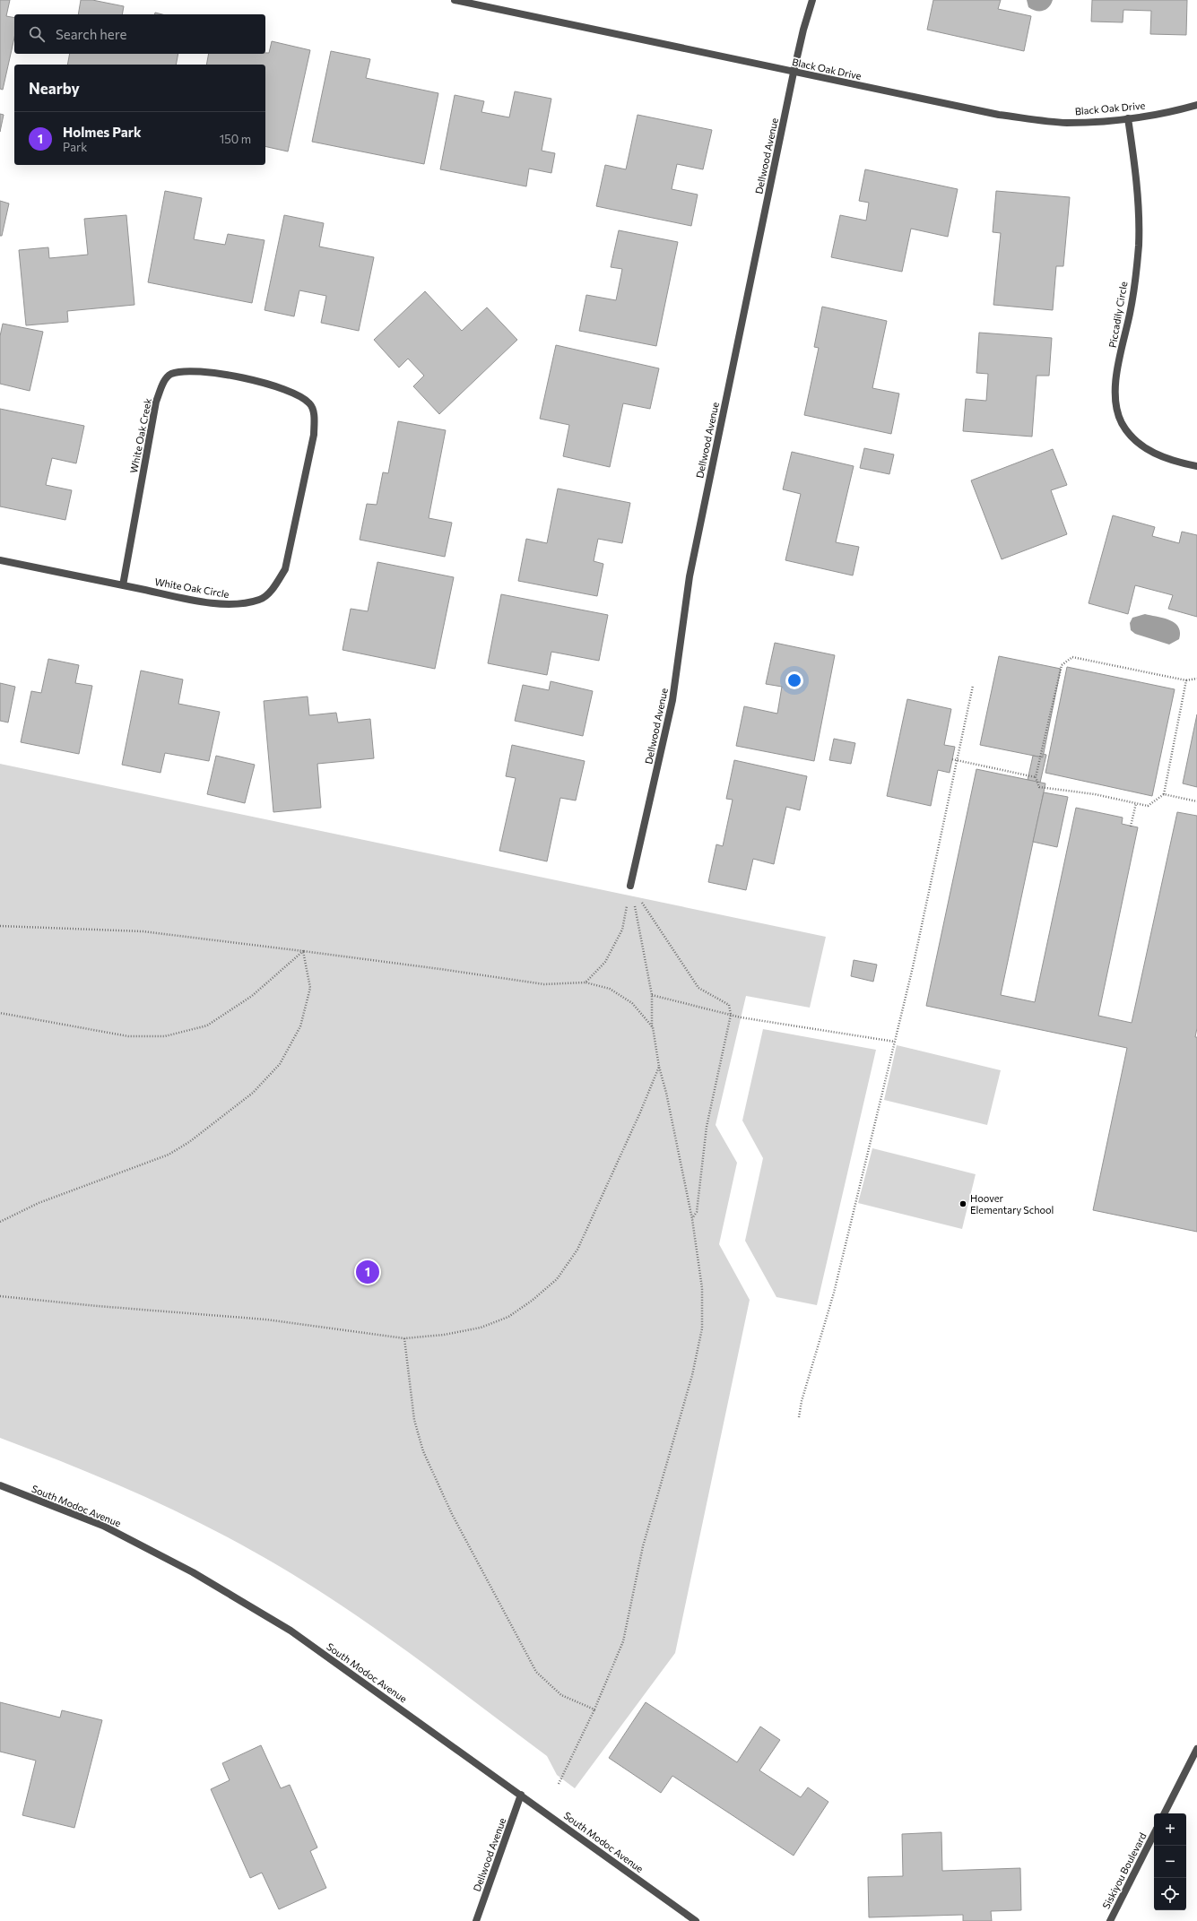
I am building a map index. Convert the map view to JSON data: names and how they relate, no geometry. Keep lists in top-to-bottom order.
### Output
{
  "streets": {
    "street": [
      "Black Oak Drive",
      "Dellwood Avenue",
      "Piccadily Circle",
      "White Oak Creek",
      "White Oak Circle",
      "South Modoc Avenue",
      "Siskiyou Boulevard"
    ]
  },
  "crossings": [
    ["Black Oak Drive", "Dellwood Avenue"],
    ["Black Oak Drive", "Piccadily Circle"],
    ["Dellwood Avenue", "South Modoc Avenue"],
    ["White Oak Creek", "White Oak Circle"]
  ],
  "places": ["Hoover Elementary School"],
  "page": {
    "search": "Search here",
    "heading": "Nearby",
    "list": [
      {
        "mark": "1",
        "name": "Holmes Park",
        "note": "Park",
        "value": "150 m"
      }
    ],
    "pins": "1",
    "map_buttons": ["+", "−"]
  }
}
